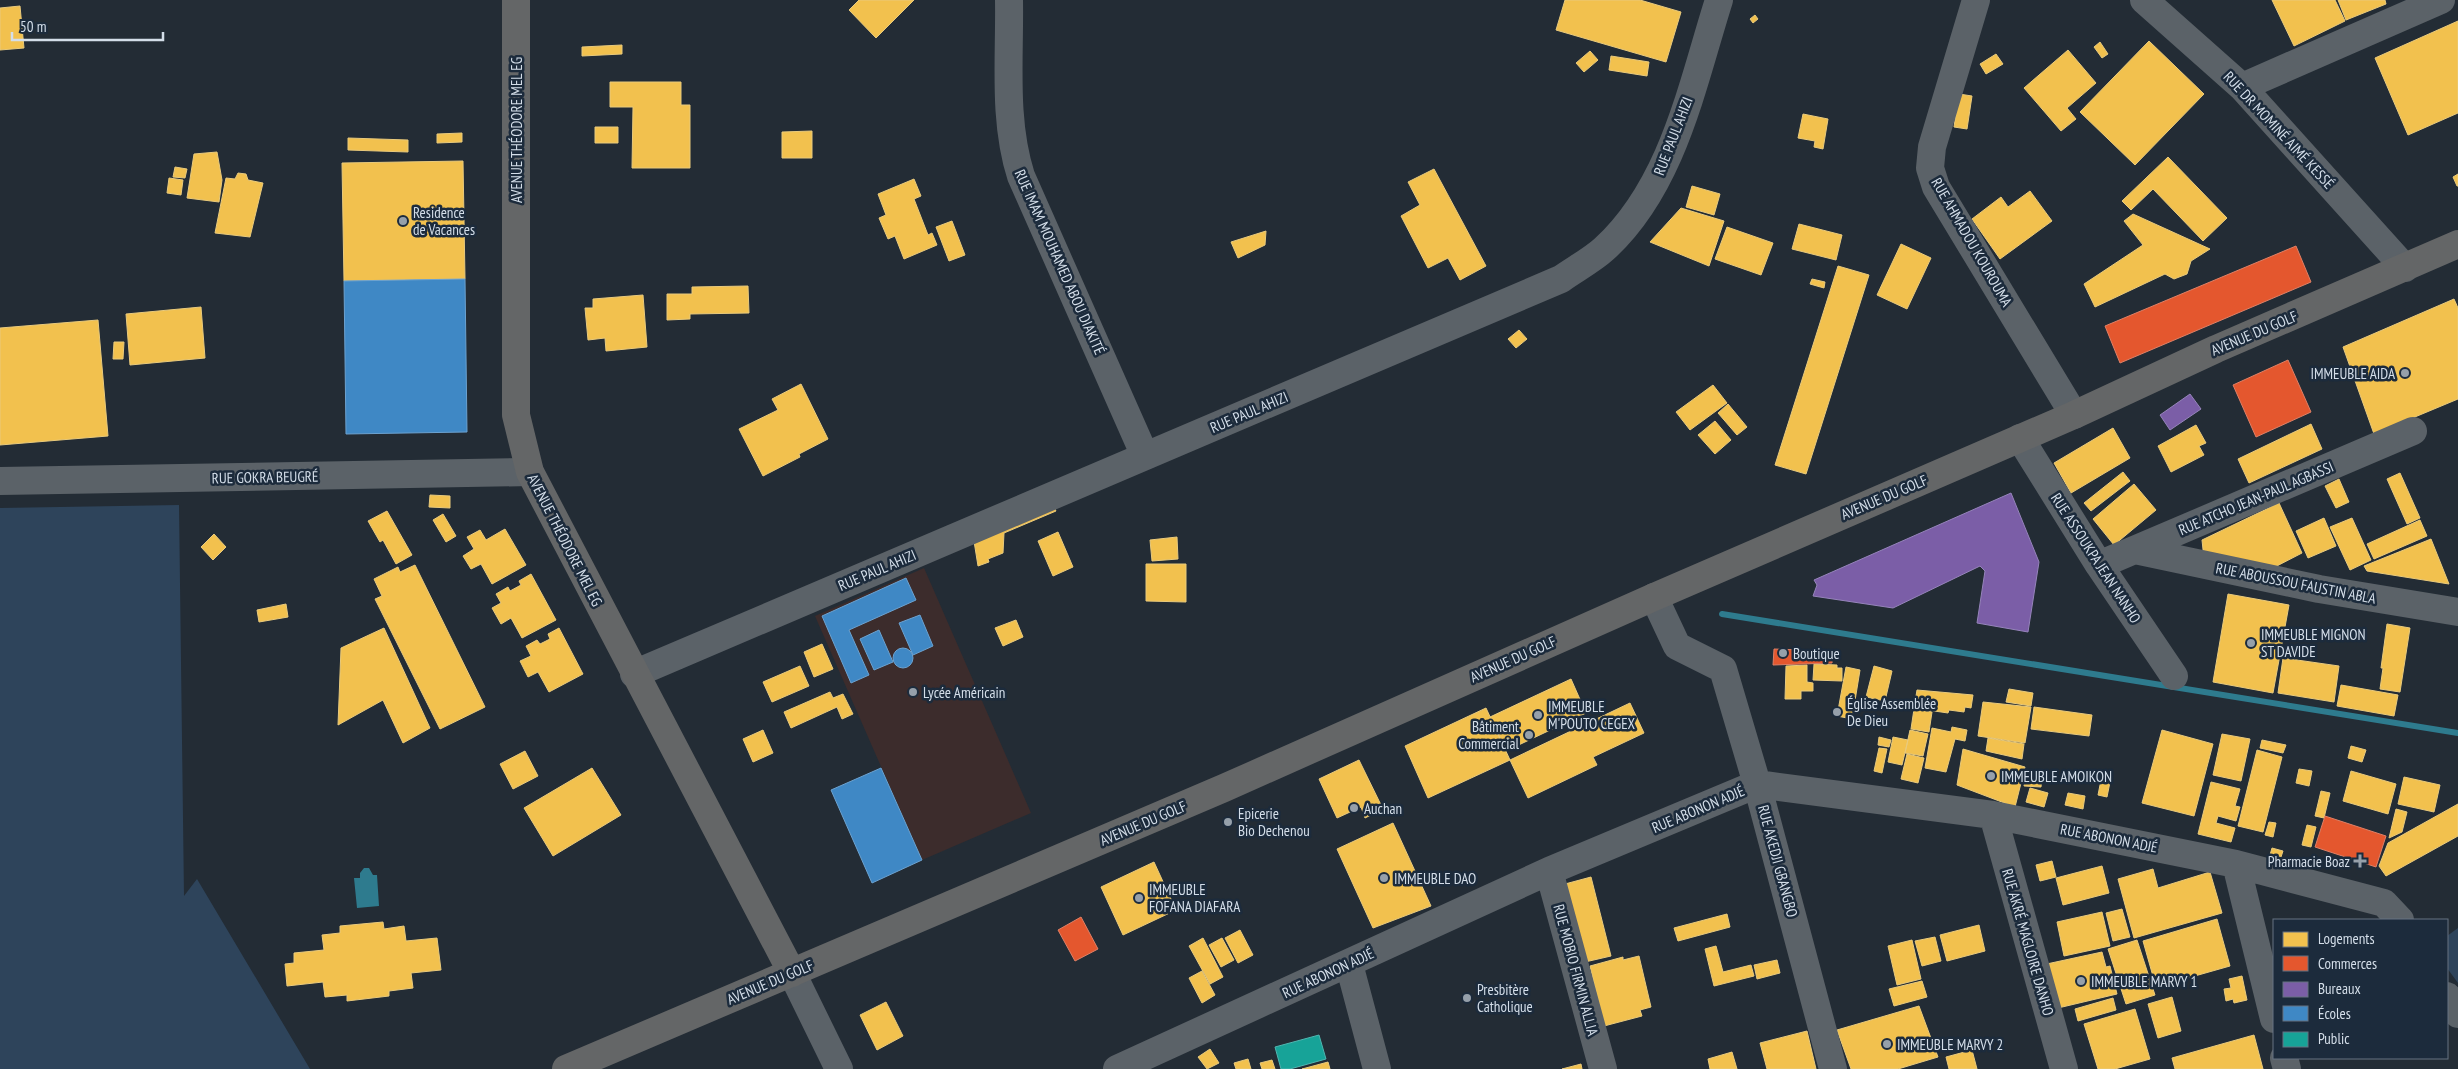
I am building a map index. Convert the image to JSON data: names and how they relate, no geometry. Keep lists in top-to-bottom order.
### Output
{
  "streets": {
    "main road": ["AVENUE THÉODORE MEL EG", "AVENUE DU GOLF"],
    "street": [
      "RUE DR MOMINÉ AIMÉ KESSÉ",
      "RUE PAUL AHIZI",
      "RUE AHMADOU KOUROUMA",
      "RUE IMAM MOUHAMED ABOU DIAKITÉ",
      "RUE GOKRA BEUGRÉ",
      "RUE ATCHO JEAN-PAUL AGBASSI",
      "RUE ASSOUKPA JEAN NANHO",
      "RUE ABOUSSOU FAUSTIN ABLA",
      "RUE ABONON ADJÉ",
      "RUE AKEDJI GBANGBO",
      "RUE AKRÉ MAGLOIRE DANHO",
      "RUE MOBIO FIRMIN ALLIA"
    ]
  },
  "crossings": [
    ["AVENUE THÉODORE MEL EG", "RUE PAUL AHIZI"],
    ["AVENUE THÉODORE MEL EG", "AVENUE DU GOLF"],
    ["AVENUE THÉODORE MEL EG", "RUE GOKRA BEUGRÉ"],
    ["RUE DR MOMINÉ AIMÉ KESSÉ", "AVENUE DU GOLF"],
    ["RUE PAUL AHIZI", "RUE IMAM MOUHAMED ABOU DIAKITÉ"],
    ["RUE AHMADOU KOUROUMA", "AVENUE DU GOLF"],
    ["AVENUE DU GOLF", "RUE ASSOUKPA JEAN NANHO"],
    ["AVENUE DU GOLF", "RUE AKEDJI GBANGBO"],
    ["RUE ATCHO JEAN-PAUL AGBASSI", "RUE ASSOUKPA JEAN NANHO"],
    ["RUE ATCHO JEAN-PAUL AGBASSI", "RUE ABOUSSOU FAUSTIN ABLA"],
    ["RUE ABONON ADJÉ", "RUE AKEDJI GBANGBO"],
    ["RUE ABONON ADJÉ", "RUE AKRÉ MAGLOIRE DANHO"],
    ["RUE ABONON ADJÉ", "RUE MOBIO FIRMIN ALLIA"]
  ],
  "places": {
    "other": [
      "Residence de Vacances",
      "IMMEUBLE AIDA",
      "IMMEUBLE MIGNON ST DAVIDE",
      "Boutique",
      "Lycée Américain",
      "Église Assemblée De Dieu",
      "IMMEUBLE M'POUTO CEGEX",
      "Bâtiment Commercial",
      "IMMEUBLE AMOIKON",
      "Auchan",
      "Epicerie Bio Dechenou",
      "IMMEUBLE DAO",
      "IMMEUBLE FOFANA DIAFARA",
      "IMMEUBLE MARVY 1",
      "Presbitère Catholique",
      "IMMEUBLE MARVY 2"
    ],
    "health": ["Pharmacie Boaz"]
  },
  "legend": [
    "Logements",
    "Commerces",
    "Bureaux",
    "Écoles",
    "Public"
  ],
  "scale_bar": "50 m"
}
